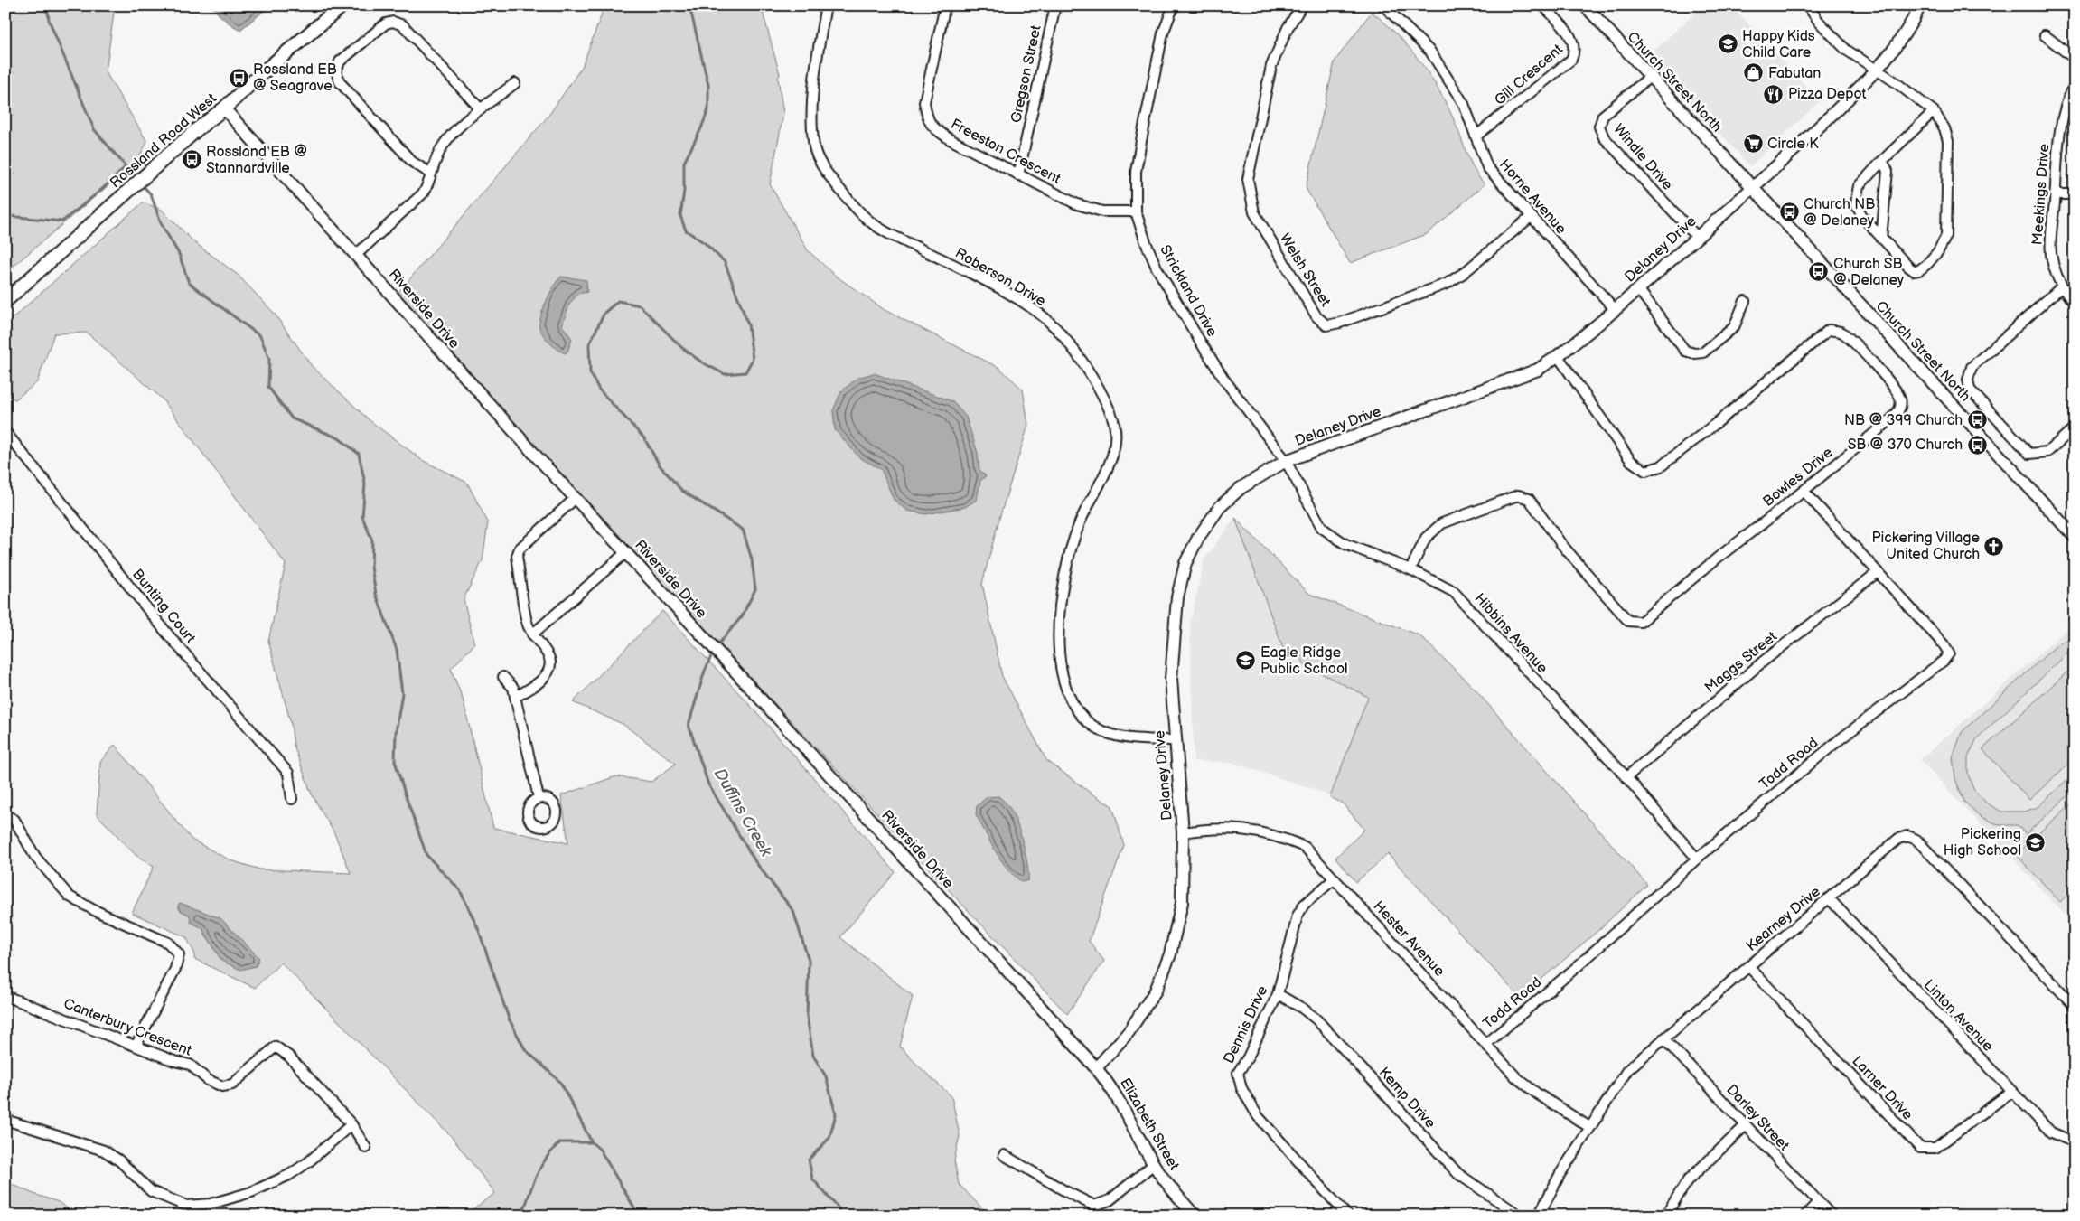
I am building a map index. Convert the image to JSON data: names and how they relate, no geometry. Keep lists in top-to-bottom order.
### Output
{
  "streets": {
    "main road": ["Rossland Road West"],
    "street": [
      "Gregson Street",
      "Gill Crescent",
      "Church Street North",
      "Freeston Crescent",
      "Windle Drive",
      "Meekings Drive",
      "Horne Avenue",
      "Delaney Drive",
      "Welsh Street",
      "Roberson Drive",
      "Strickland Drive",
      "Riverside Drive",
      "Bowles Drive",
      "Bunting Court",
      "Hibbins Avenue",
      "Maggs Street",
      "Todd Road",
      "Kearney Drive",
      "Hester Avenue",
      "Linton Avenue",
      "Dennis Drive",
      "Canterbury Crescent",
      "Larner Drive",
      "Kemp Drive",
      "Darley Street",
      "Elizabeth Street"
    ]
  },
  "crossings": [
    ["Gregson Street", "Freeston Crescent"],
    ["Gill Crescent", "Horne Avenue"],
    ["Church Street North", "Windle Drive"],
    ["Church Street North", "Delaney Drive"],
    ["Rossland Road West", "Riverside Drive"],
    ["Freeston Crescent", "Strickland Drive"],
    ["Windle Drive", "Delaney Drive"],
    ["Horne Avenue", "Delaney Drive"],
    ["Horne Avenue", "Welsh Street"],
    ["Delaney Drive", "Roberson Drive"],
    ["Delaney Drive", "Strickland Drive"],
    ["Delaney Drive", "Riverside Drive"],
    ["Delaney Drive", "Bowles Drive"],
    ["Delaney Drive", "Hibbins Avenue"],
    ["Delaney Drive", "Hester Avenue"],
    ["Delaney Drive", "Elizabeth Street"],
    ["Strickland Drive", "Hibbins Avenue"],
    ["Riverside Drive", "Elizabeth Street"],
    ["Bowles Drive", "Hibbins Avenue"],
    ["Bowles Drive", "Todd Road"],
    ["Hibbins Avenue", "Maggs Street"],
    ["Hibbins Avenue", "Todd Road"],
    ["Maggs Street", "Todd Road"],
    ["Todd Road", "Hester Avenue"],
    ["Kearney Drive", "Hester Avenue"],
    ["Kearney Drive", "Linton Avenue"],
    ["Kearney Drive", "Larner Drive"],
    ["Kearney Drive", "Darley Street"],
    ["Hester Avenue", "Dennis Drive"],
    ["Linton Avenue", "Larner Drive"],
    ["Dennis Drive", "Kemp Drive"]
  ],
  "water": ["Duffins Creek"],
  "places": {
    "school or university": ["Happy Kids Child Care", "Eagle Ridge Public School", "Pickering High School"],
    "shop": ["Fabutan"],
    "bus stop": [
      "Rossland EB @ Seagrave",
      "Rossland EB @ Stannardville",
      "Church NB @ Delaney",
      "Church SB @ Delaney",
      "NB @ 399 Church",
      "SB @ 370 Church"
    ],
    "restaurant": ["Pizza Depot"],
    "supermarket": ["Circle K"],
    "church": ["Pickering Village United Church"]
  }
}
